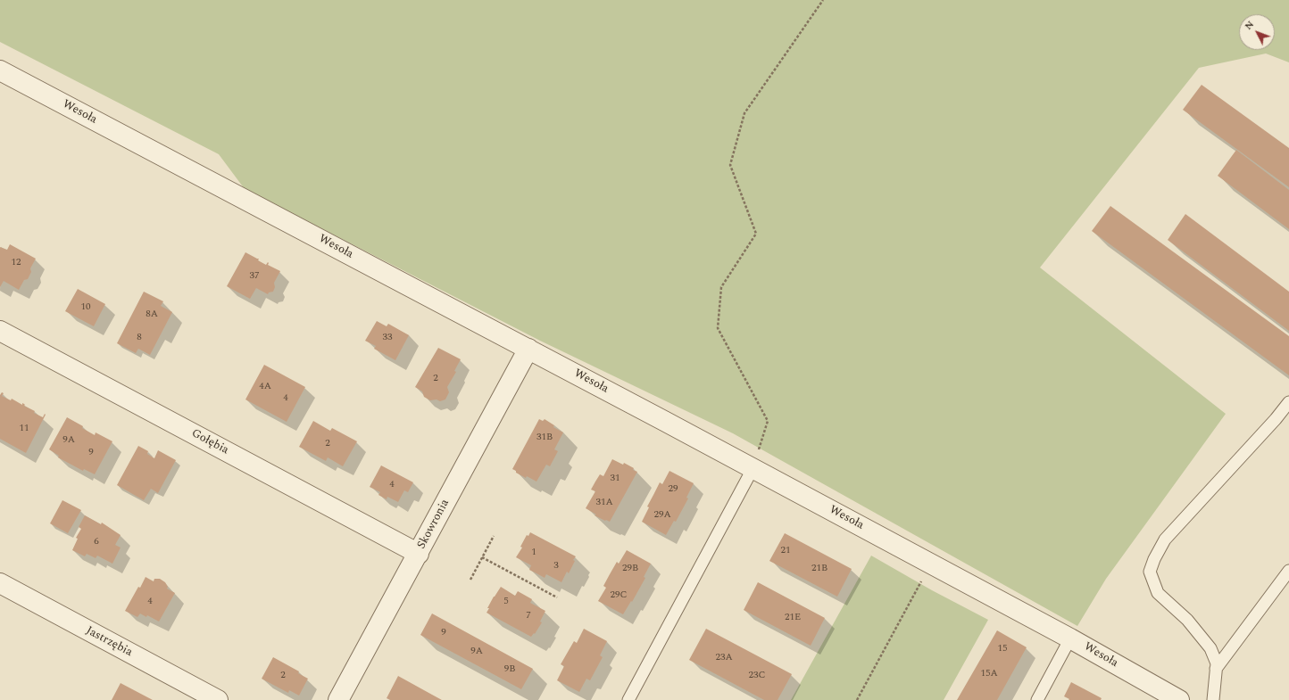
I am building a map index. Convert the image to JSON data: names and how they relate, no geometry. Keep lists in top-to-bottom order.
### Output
{
  "streets": {
    "street": [
      "Wesoła",
      "Gołębia",
      "Skowronia",
      "Jastrzębia"
    ]
  },
  "crossings": [
    ["Wesoła", "Skowronia"],
    ["Gołębia", "Skowronia"]
  ],
  "house_numbers": [
    "12",
    "37",
    "10",
    "8A",
    "8",
    "33",
    "2",
    "4A",
    "4",
    "11",
    "31B",
    "9A",
    "2",
    "9",
    "31",
    "4",
    "29",
    "31A",
    "29A",
    "6",
    "21",
    "1",
    "3",
    "29B",
    "21B",
    "29C",
    "4",
    "5",
    "7",
    "21E",
    "9",
    "15",
    "9A",
    "23A",
    "9B",
    "15A",
    "2",
    "23C"
  ],
  "north": "top left"
}
